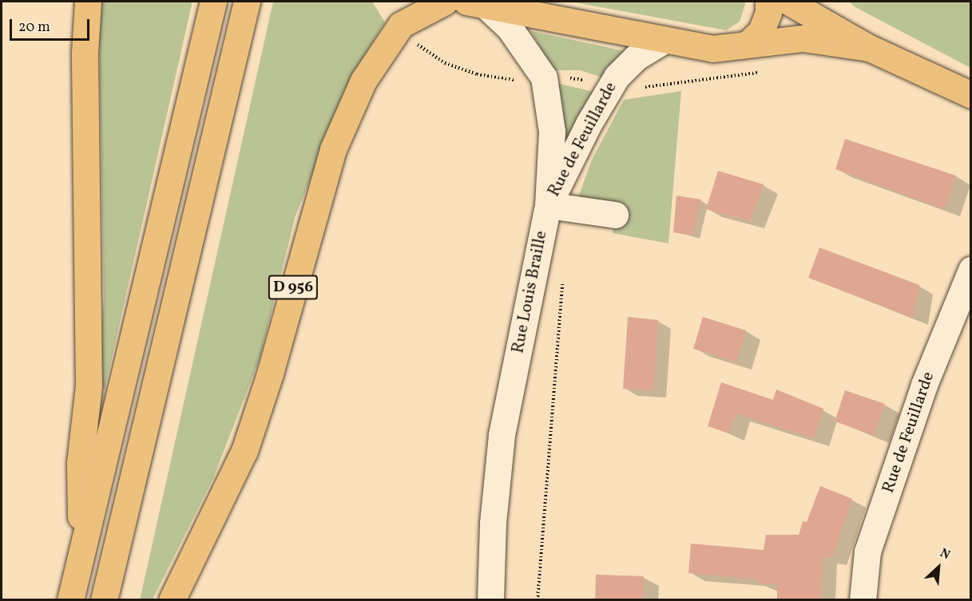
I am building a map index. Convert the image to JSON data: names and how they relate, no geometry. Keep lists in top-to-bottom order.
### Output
{
  "streets": {
    "main road": ["D 956"],
    "street": ["Rue de Feuillarde", "Rue Louis Braille"]
  },
  "crossings": [
    ["Rue de Feuillarde", "Rue Louis Braille"]
  ],
  "scale_bar": "20 m",
  "north": "top right"
}
